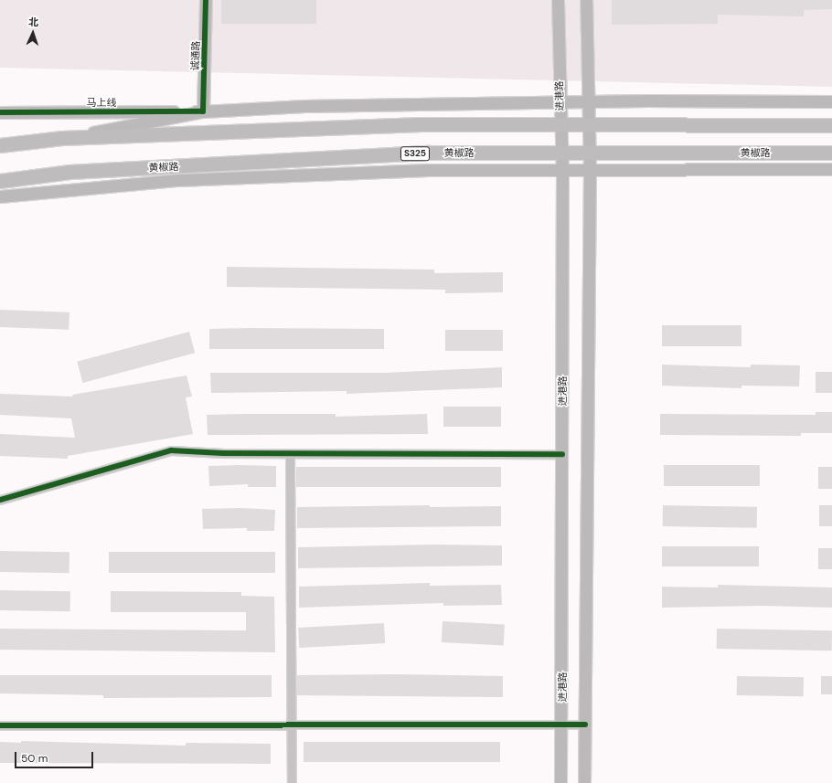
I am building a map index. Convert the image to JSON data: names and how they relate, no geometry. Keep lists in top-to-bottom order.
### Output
{
  "streets": {
    "main road": [
      "诚通路",
      "进港路",
      "马上线",
      "黄椒路",
      "S325"
    ]
  },
  "crossings": [
    ["诚通路", "马上线"],
    ["进港路", "黄椒路"]
  ],
  "scale_bar": "50 m",
  "north": "top"
}
